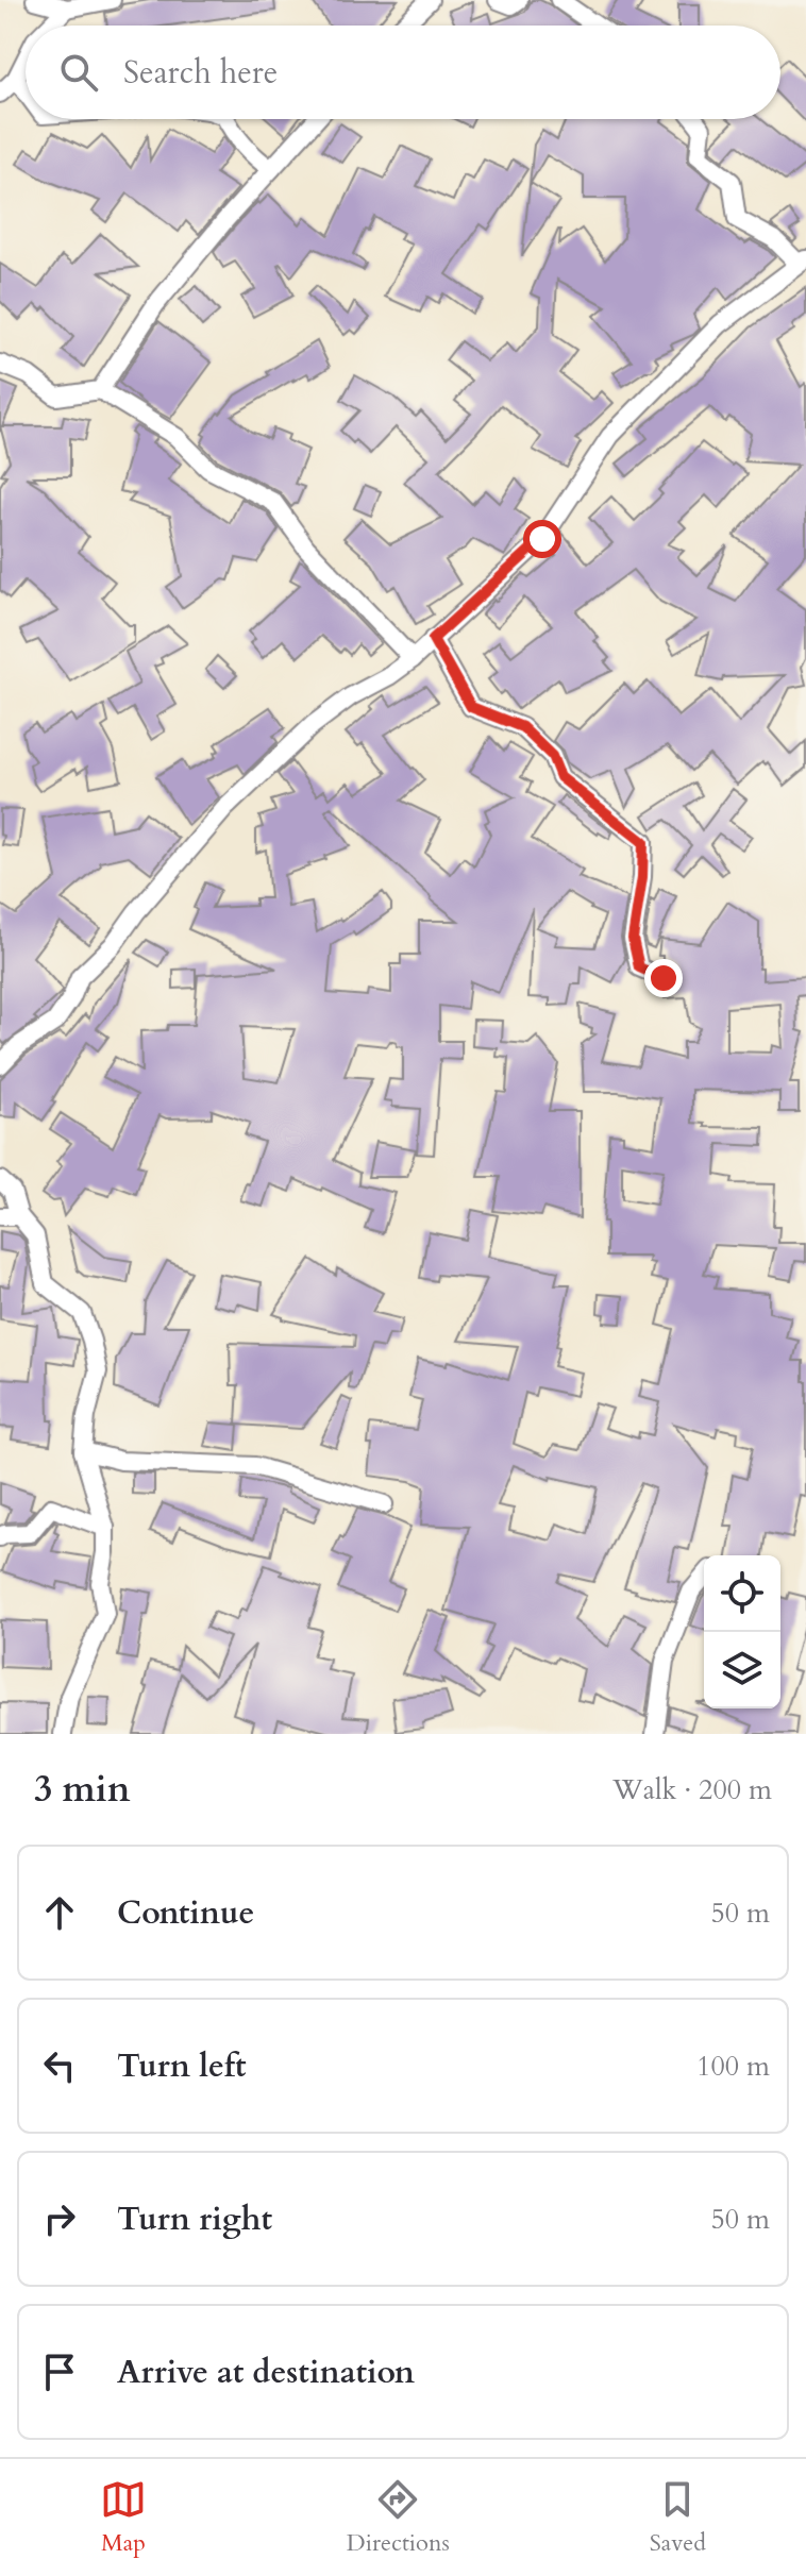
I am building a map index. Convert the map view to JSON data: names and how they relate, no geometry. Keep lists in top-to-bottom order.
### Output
{
  "page": {
    "search": "Search here",
    "heading": ["3 min", "Walk · 200 m"],
    "list": [
      ["Continue", "50 m"],
      ["Turn left", "100 m"],
      ["Turn right", "50 m"],
      "Arrive at destination"
    ],
    "nav": ["Map", "Directions", "Saved"]
  }
}
